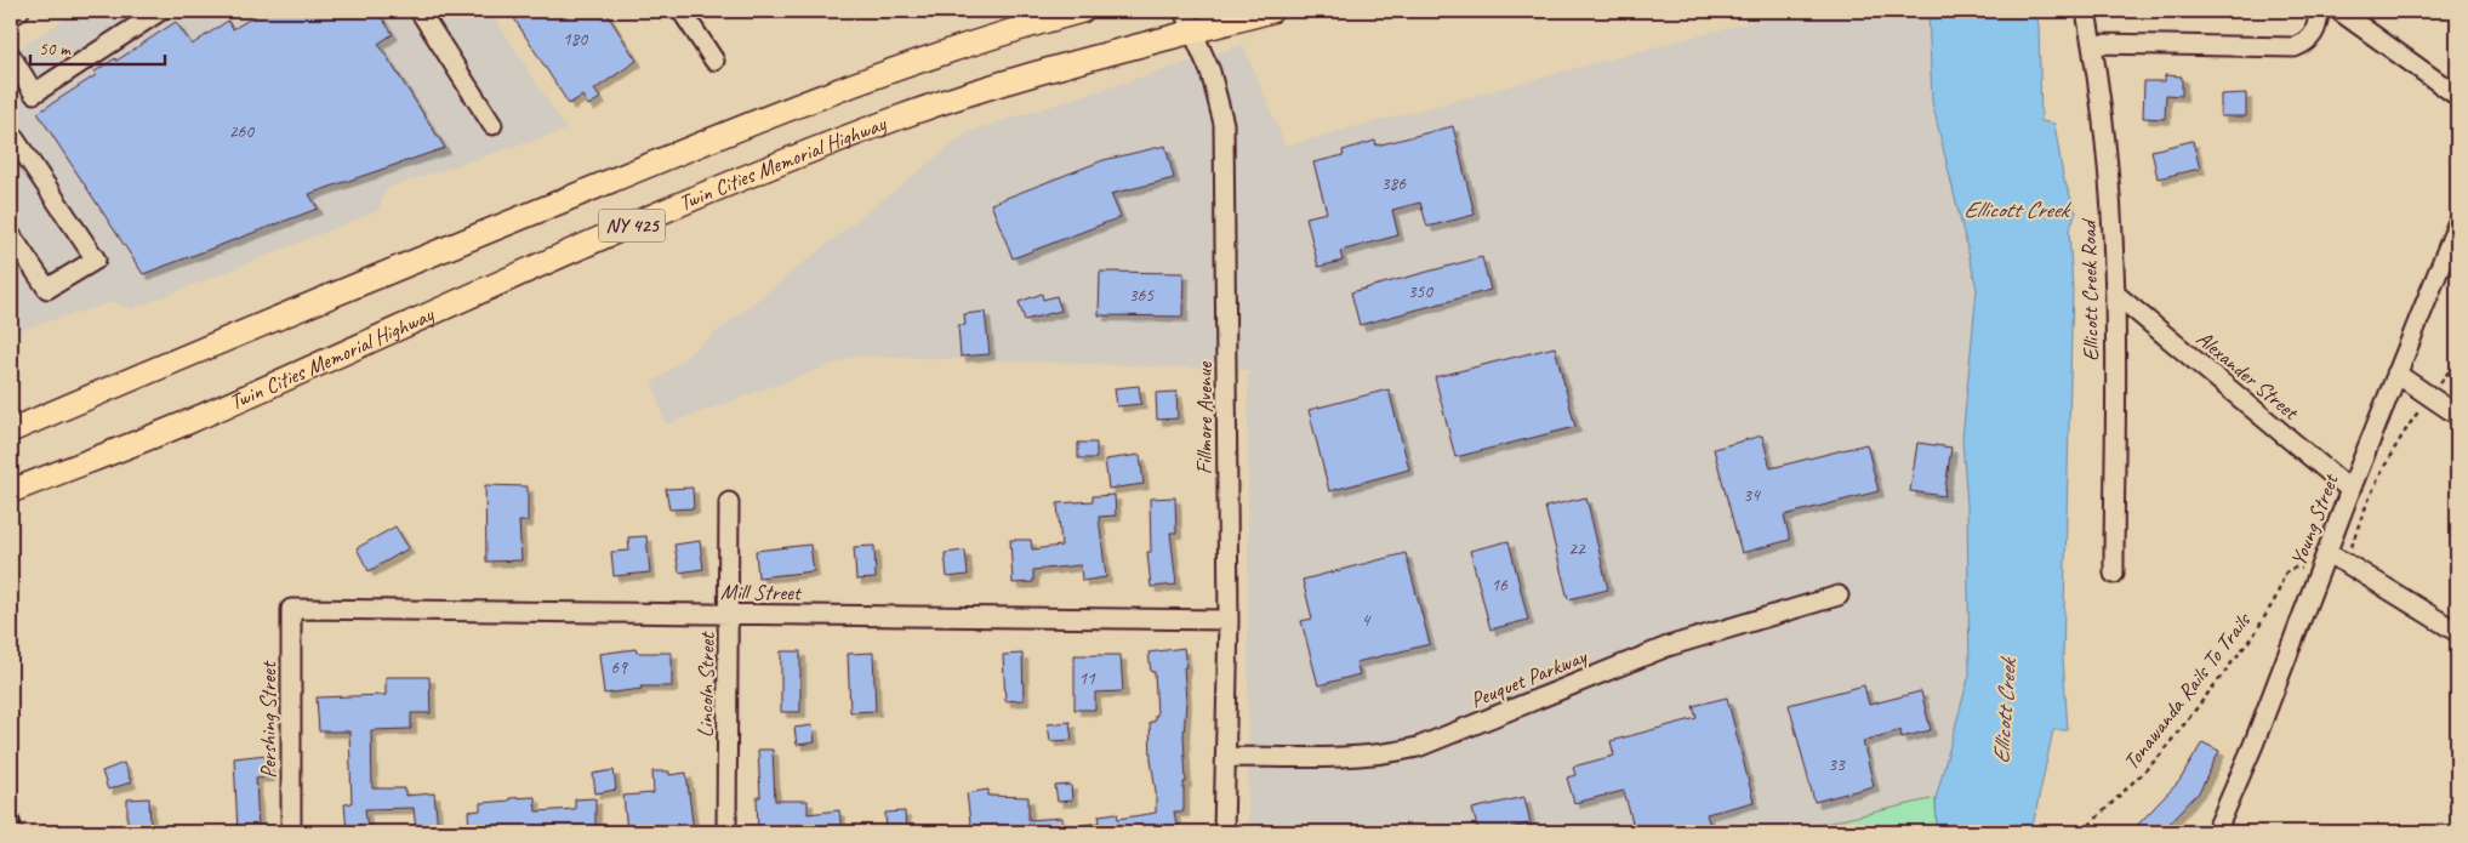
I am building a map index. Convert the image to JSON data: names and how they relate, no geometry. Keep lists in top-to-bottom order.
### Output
{
  "streets": {
    "main road": ["Twin Cities Memorial Highway", "NY 425"],
    "street": [
      "Ellicott Creek Road",
      "Alexander Street",
      "Fillmore Avenue",
      "Young Street",
      "Mill Street",
      "Peuquet Parkway",
      "Lincoln Street",
      "Pershing Street"
    ],
    "path": ["Tonawanda Rails To Trails"]
  },
  "crossings": [
    ["Twin Cities Memorial Highway", "Fillmore Avenue"],
    ["Ellicott Creek Road", "Alexander Street"],
    ["Alexander Street", "Young Street"],
    ["Fillmore Avenue", "Mill Street"],
    ["Fillmore Avenue", "Peuquet Parkway"],
    ["Mill Street", "Lincoln Street"],
    ["Mill Street", "Pershing Street"]
  ],
  "water": ["Ellicott Creek"],
  "house_numbers": [
    "180",
    "260",
    "386",
    "350",
    "365",
    "34",
    "22",
    "16",
    "4",
    "69",
    "11",
    "33"
  ],
  "scale_bar": "50 m"
}
